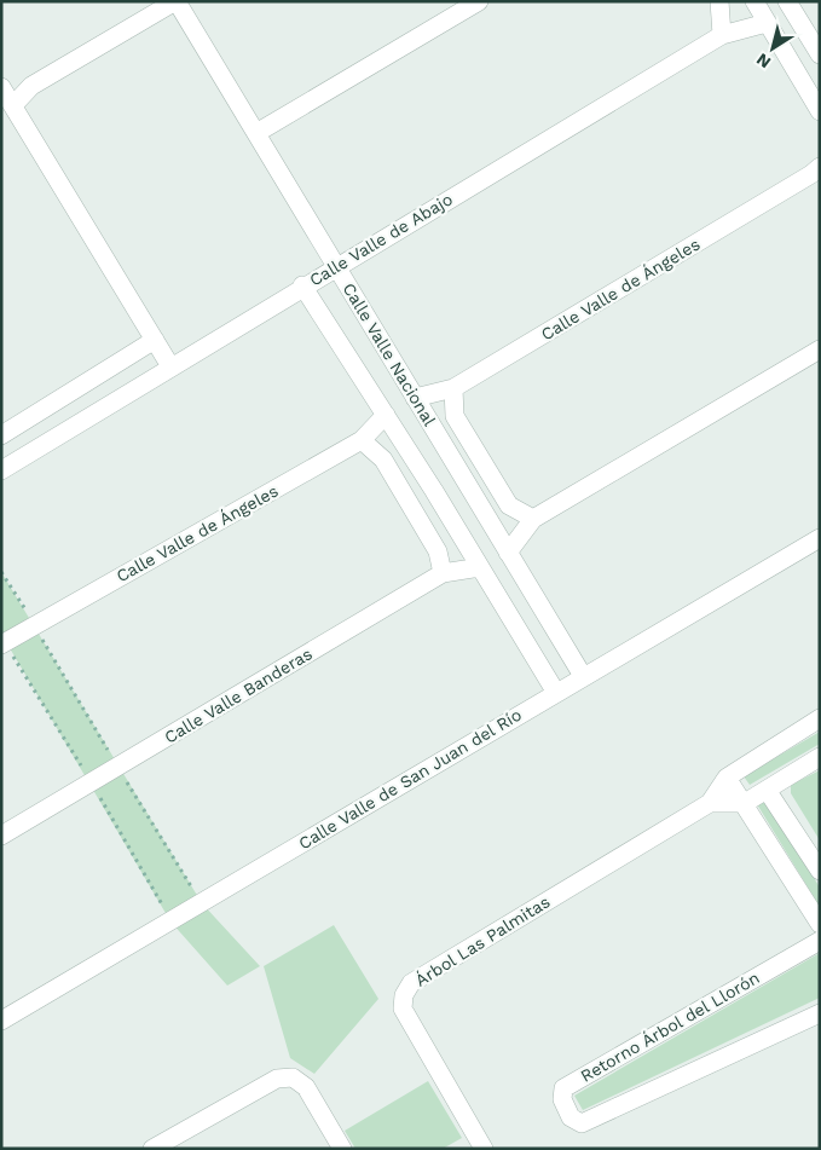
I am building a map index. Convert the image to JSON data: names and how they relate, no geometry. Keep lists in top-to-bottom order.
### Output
{
  "streets": {
    "street": [
      "Calle Valle de Abajo",
      "Calle Valle de Ángeles",
      "Calle Valle Nacional",
      "Calle Valle Banderas",
      "Calle Valle de San Juan del Río",
      "Árbol Las Palmitas",
      "Retorno Árbol del Llorón"
    ]
  },
  "crossings": [
    ["Calle Valle de Abajo", "Calle Valle Nacional"],
    ["Calle Valle de Ángeles", "Calle Valle Nacional"],
    ["Calle Valle Nacional", "Calle Valle Banderas"],
    ["Calle Valle Nacional", "Calle Valle de San Juan del Río"]
  ],
  "north": "bottom left"
}
